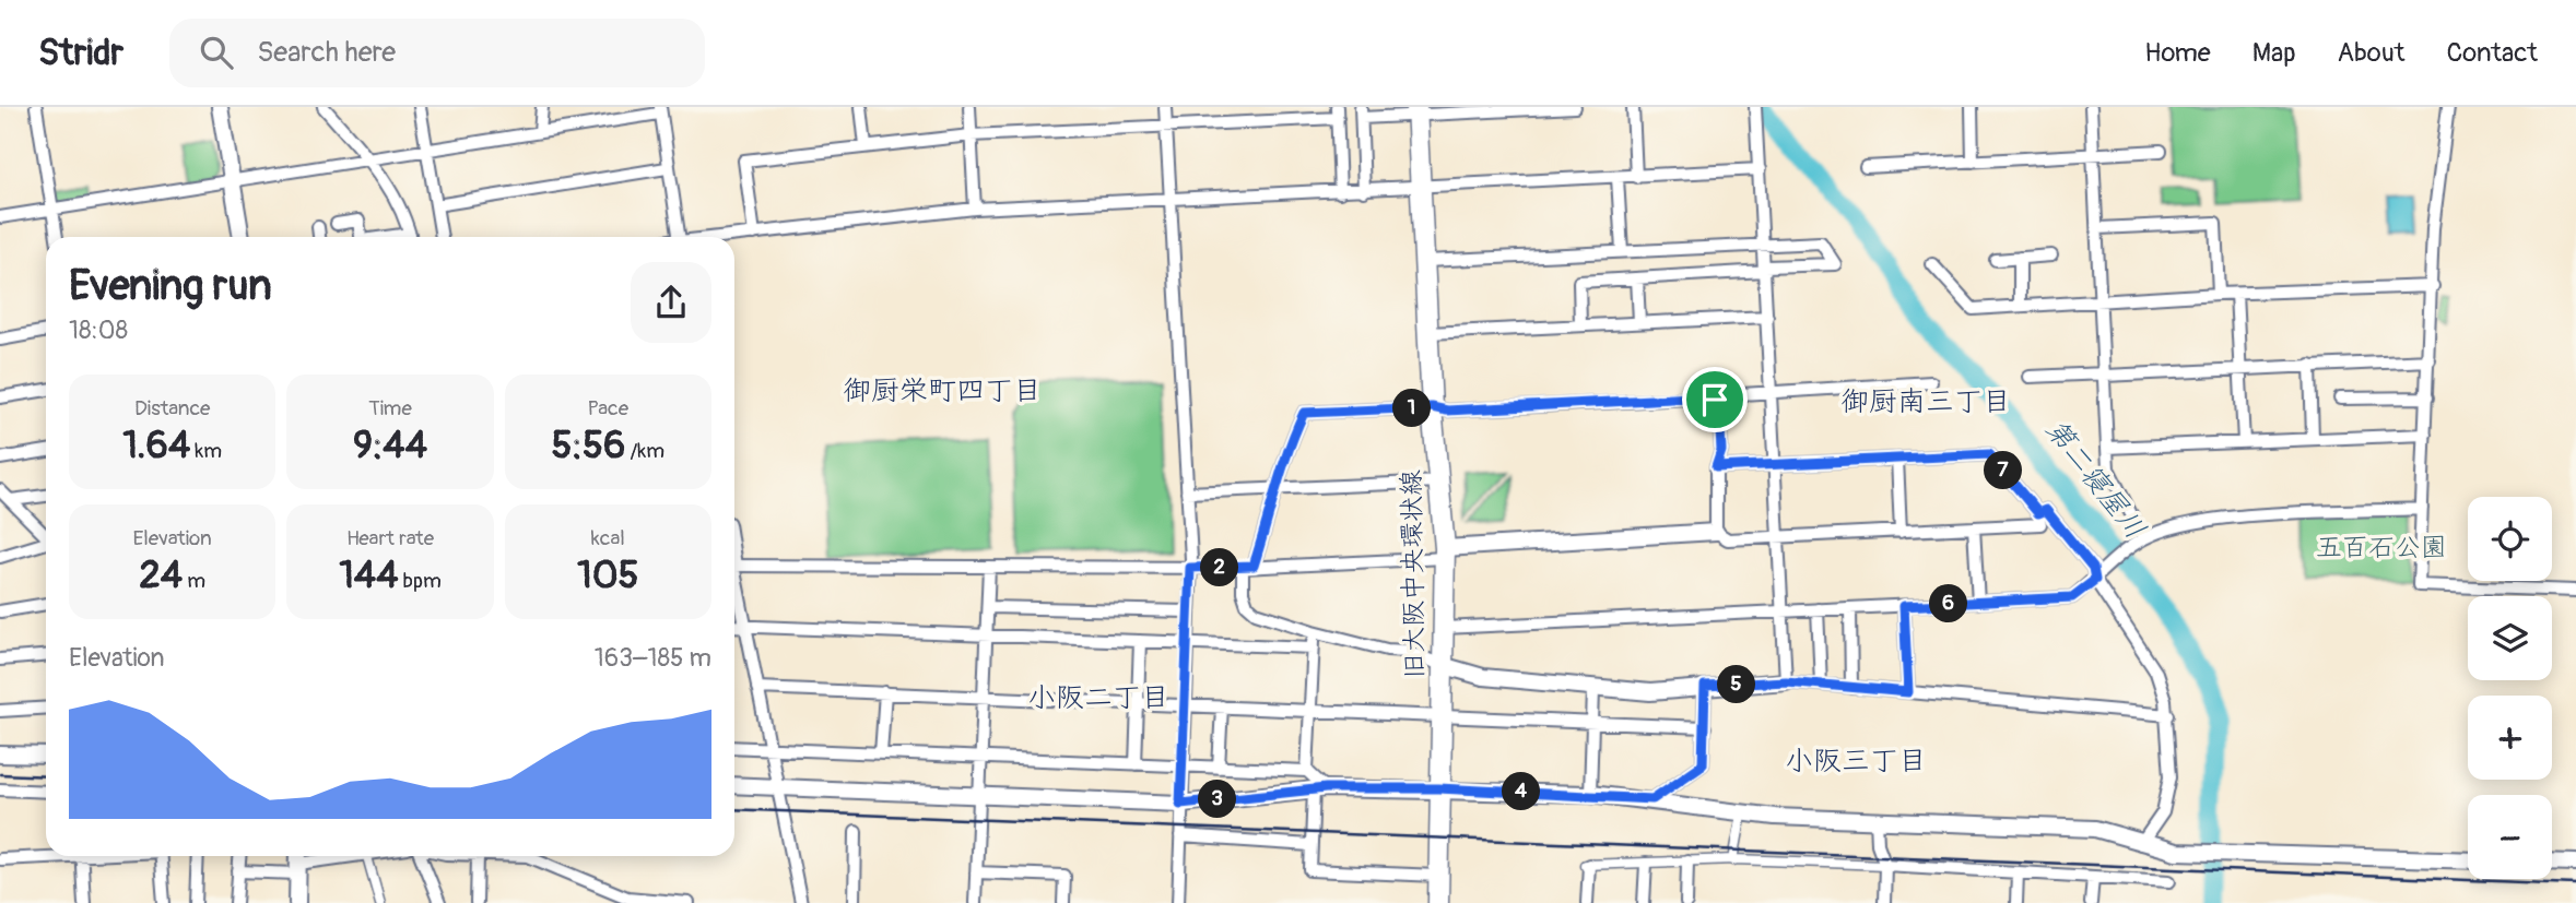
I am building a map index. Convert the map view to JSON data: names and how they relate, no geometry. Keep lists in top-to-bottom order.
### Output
{
  "streets": {
    "main road": ["旧大阪中央環状線"]
  },
  "districts": [
    "御厨栄町四丁目",
    "御厨南三丁目",
    "小阪二丁目",
    "小阪三丁目"
  ],
  "water": ["第二寝屋川"],
  "parks": ["五百石公園"],
  "page": {
    "header": "Stridr",
    "search": "Search here",
    "nav": [
      "Home",
      "Map",
      "About",
      "Contact"
    ],
    "heading": ["Evening run", "18:08"],
    "stats": [
      ["Distance", "1.64 km"],
      ["Time", "9:44"],
      ["Pace", "5:56 /km"],
      ["Elevation", "24 m"],
      ["Heart rate", "144 bpm"],
      ["kcal", "105"]
    ],
    "pins": [
      "1",
      "7",
      "2",
      "6",
      "5",
      "4",
      "3"
    ],
    "map_buttons": ["+", "−"],
    "chart": ["Elevation", "163–185 m"]
  }
}
